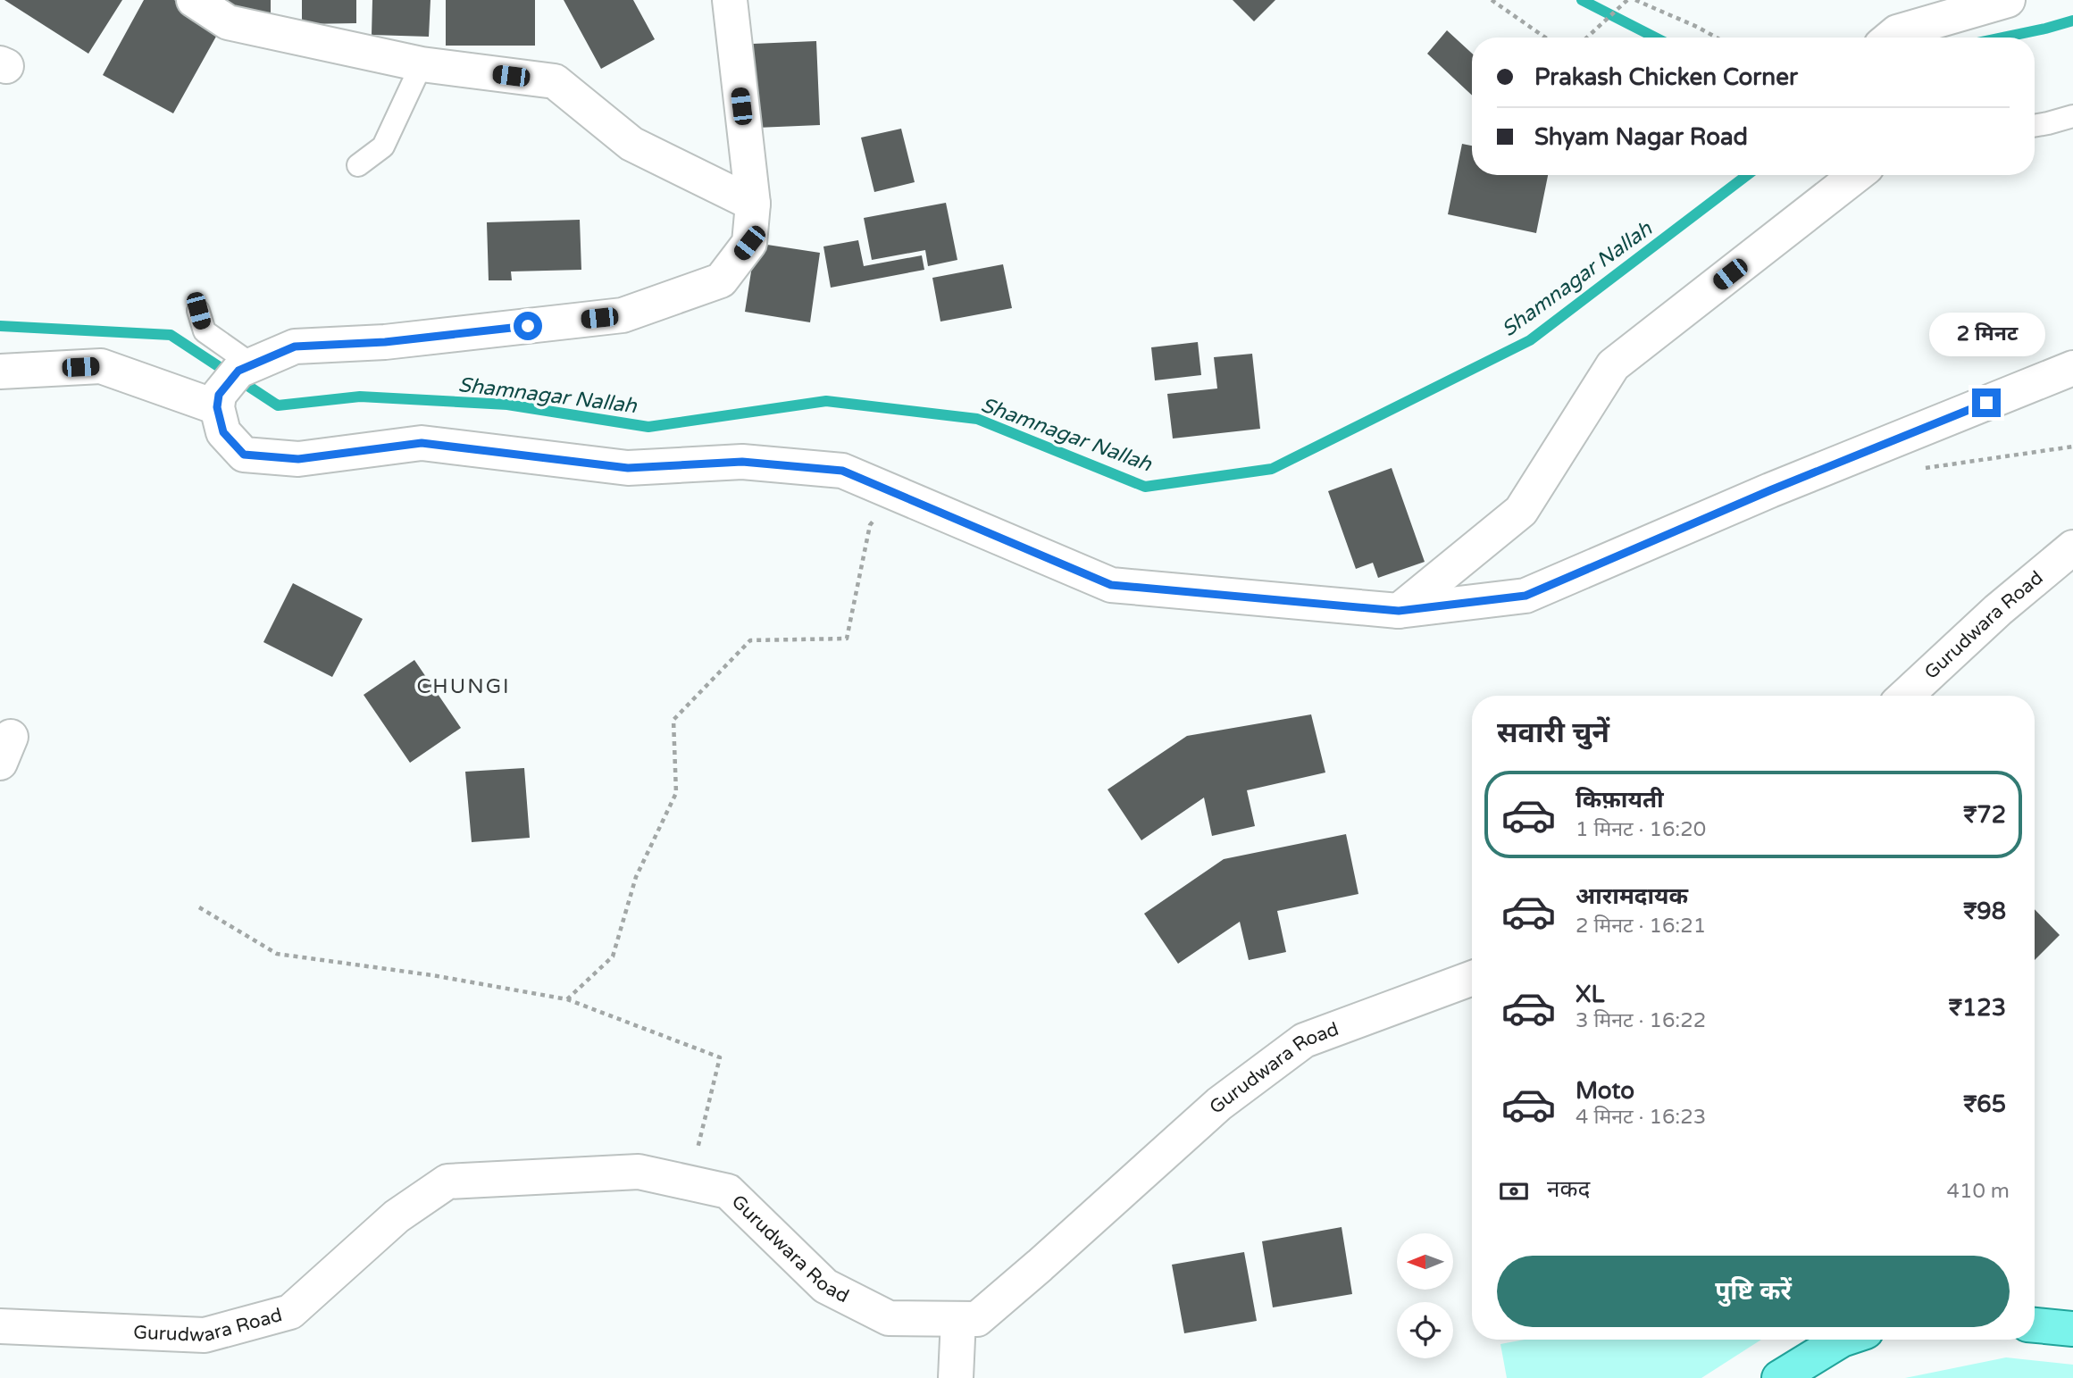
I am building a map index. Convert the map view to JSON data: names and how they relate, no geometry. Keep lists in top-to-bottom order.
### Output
{
  "streets": {
    "street": ["Gurudwara Road"]
  },
  "districts": ["CHUNGI"],
  "water": ["Shamnagar Nallah"],
  "north": "left",
  "page": {
    "banner": ["Prakash Chicken Corner", "Shyam Nagar Road"],
    "bubble": "2 मिनट",
    "heading": "सवारी चुनें",
    "list": [
      {
        "name": "किफ़ायती",
        "note": "1 मिनट · 16:20",
        "value": "₹72"
      },
      {
        "name": "आरामदायक",
        "note": "2 मिनट · 16:21",
        "value": "₹98"
      },
      {
        "name": "XL",
        "note": "3 मिनट · 16:22",
        "value": "₹123"
      },
      {
        "name": "Moto",
        "note": "4 मिनट · 16:23",
        "value": "₹65"
      }
    ],
    "pay": ["नकद", "410 m"],
    "buttons": "पुष्टि करें"
  }
}
